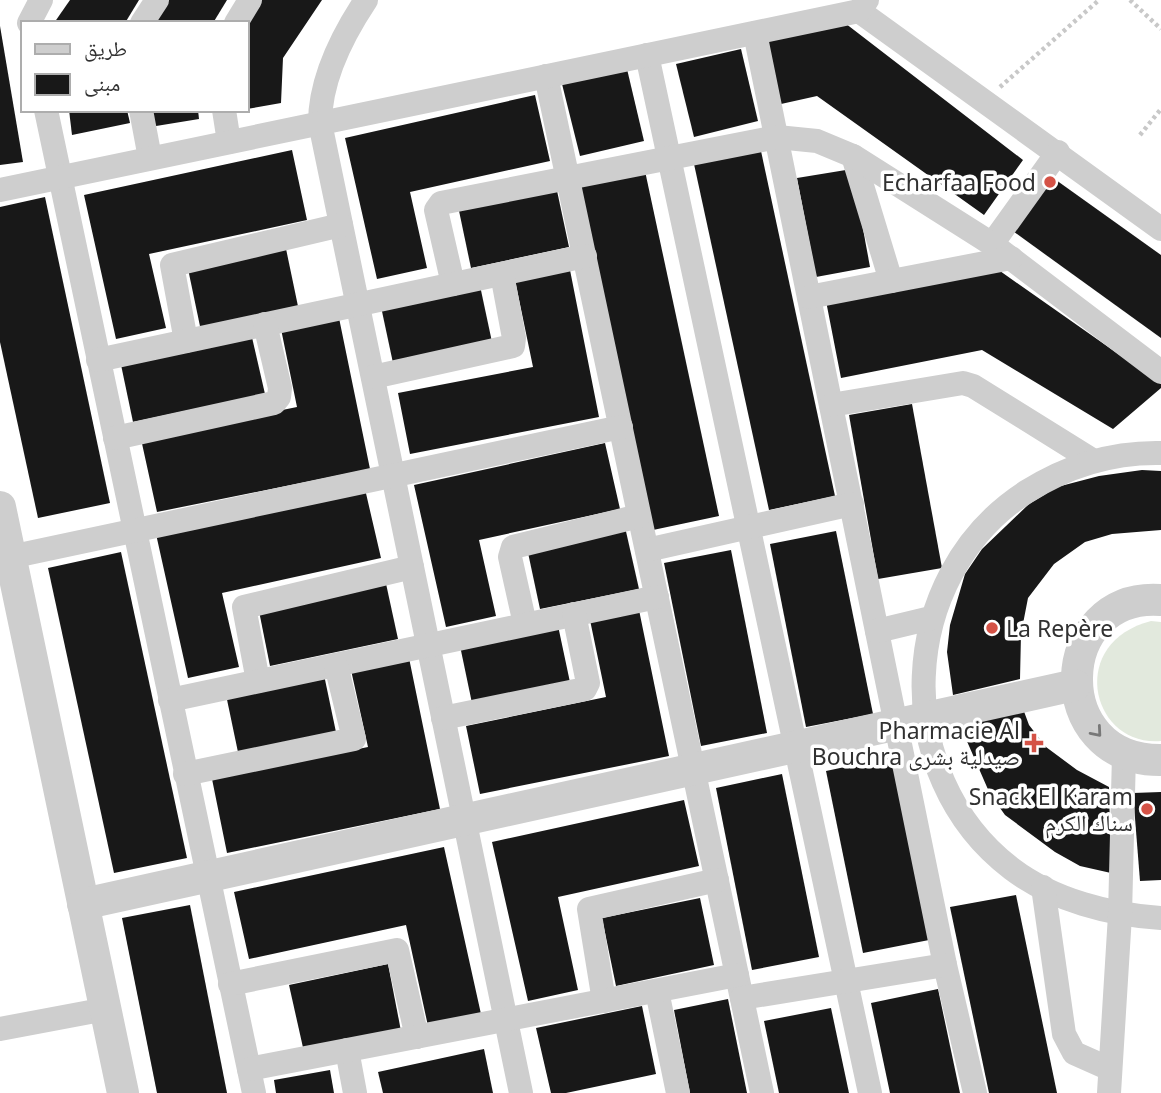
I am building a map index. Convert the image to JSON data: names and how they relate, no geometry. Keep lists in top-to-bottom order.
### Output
{
  "places": {
    "other": ["Echarfaa Food", "La Repère", "Snack El Karam سناك الكرم"],
    "health": ["Pharmacie Al Bouchra صيدلية بشرى"]
  },
  "legend": ["طريق", "مبنى"]
}
